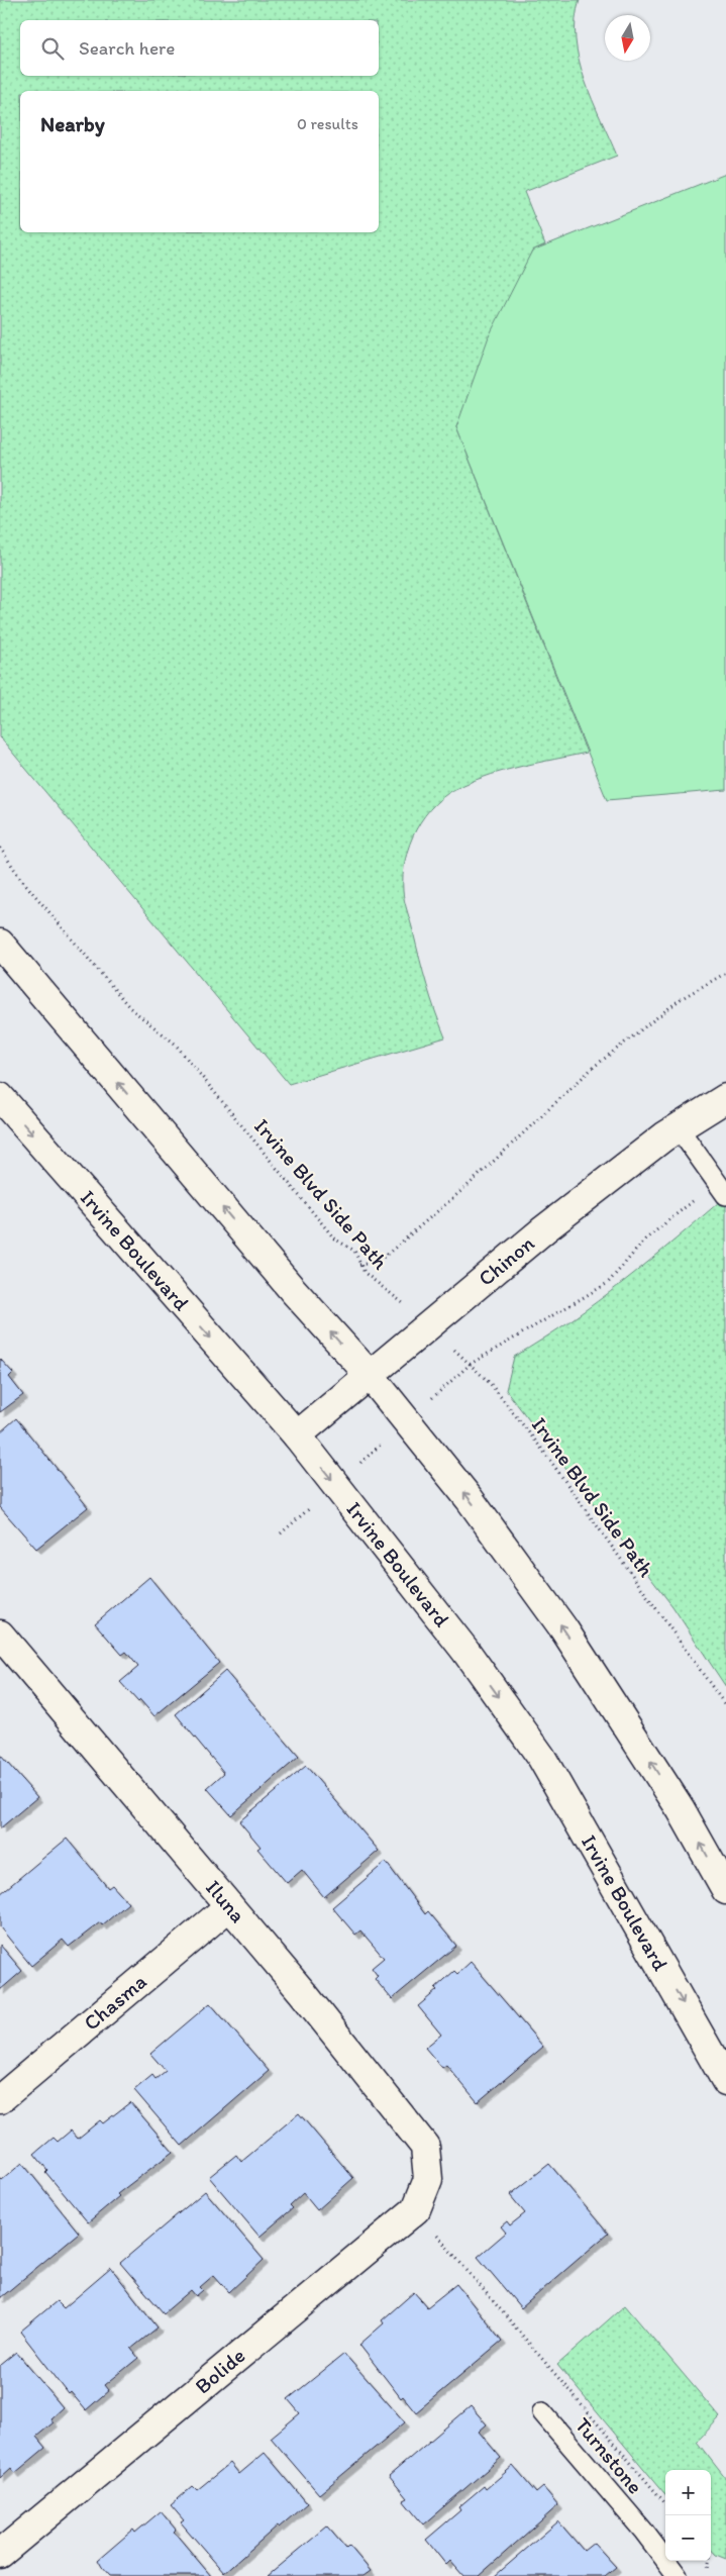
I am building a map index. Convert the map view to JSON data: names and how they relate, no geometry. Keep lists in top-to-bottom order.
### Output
{
  "streets": {
    "main road": [
      "Irvine Boulevard",
      "Chinon",
      "Iluna",
      "Chasma",
      "Bolide"
    ],
    "lane": ["Turnstone"],
    "path": ["Irvine Blvd Side Path"]
  },
  "crossings": [
    ["Irvine Blvd Side Path", "Chinon"],
    ["Irvine Boulevard", "Chinon"],
    ["Iluna", "Chasma"],
    ["Iluna", "Bolide"]
  ],
  "north": "bottom",
  "page": {
    "search": "Search here",
    "heading": ["Nearby", "0 results"],
    "map_buttons": ["+", "−"]
  }
}
